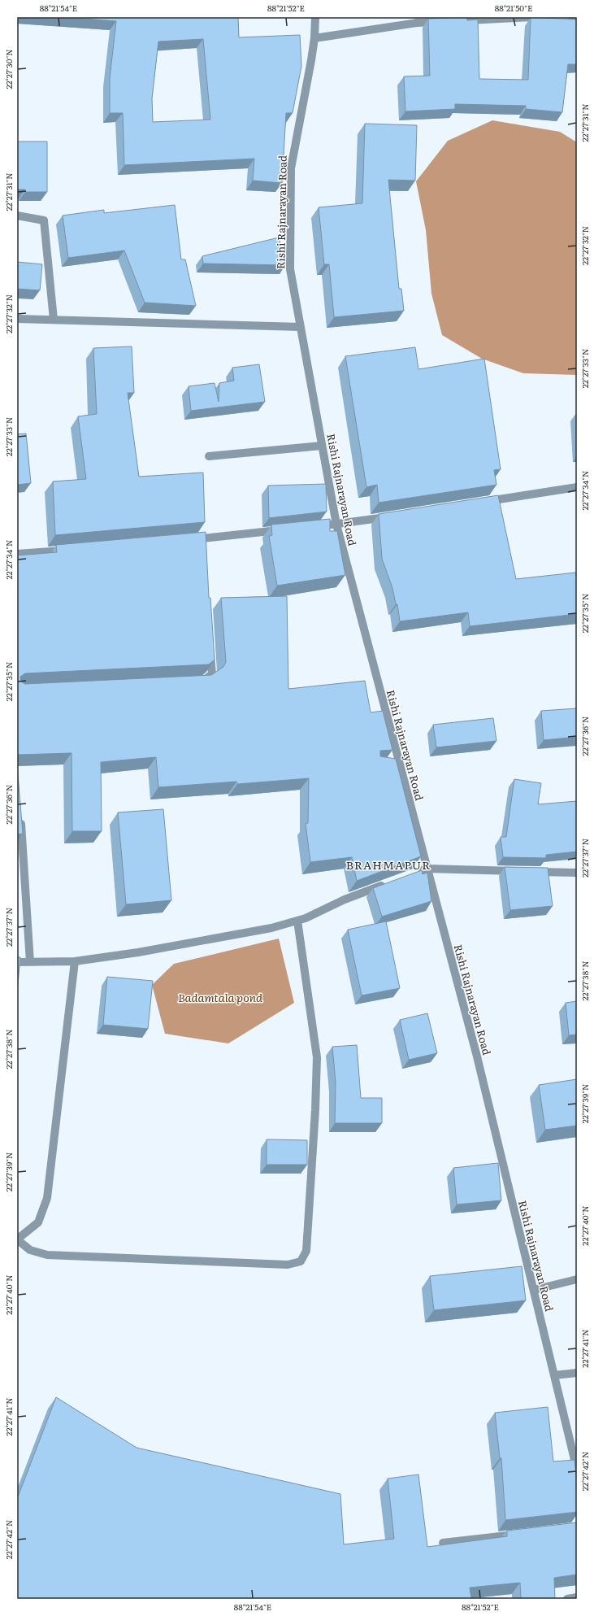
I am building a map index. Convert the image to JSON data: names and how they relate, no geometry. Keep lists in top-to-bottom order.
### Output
{
  "streets": {
    "street": ["Rishi Rajnarayan Road"]
  },
  "districts": ["BRAHMAPUR"],
  "water": ["Badamtala pond"],
  "coordinates": [
    "88°21'54\"E",
    "88°21'52\"E",
    "88°21'50\"E",
    "22°27'30\"N",
    "22°27'31\"N",
    "22°27'32\"N",
    "22°27'33\"N",
    "22°27'34\"N",
    "22°27'35\"N",
    "22°27'36\"N",
    "22°27'37\"N",
    "22°27'38\"N",
    "22°27'39\"N",
    "22°27'40\"N",
    "22°27'41\"N",
    "22°27'42\"N"
  ]
}
